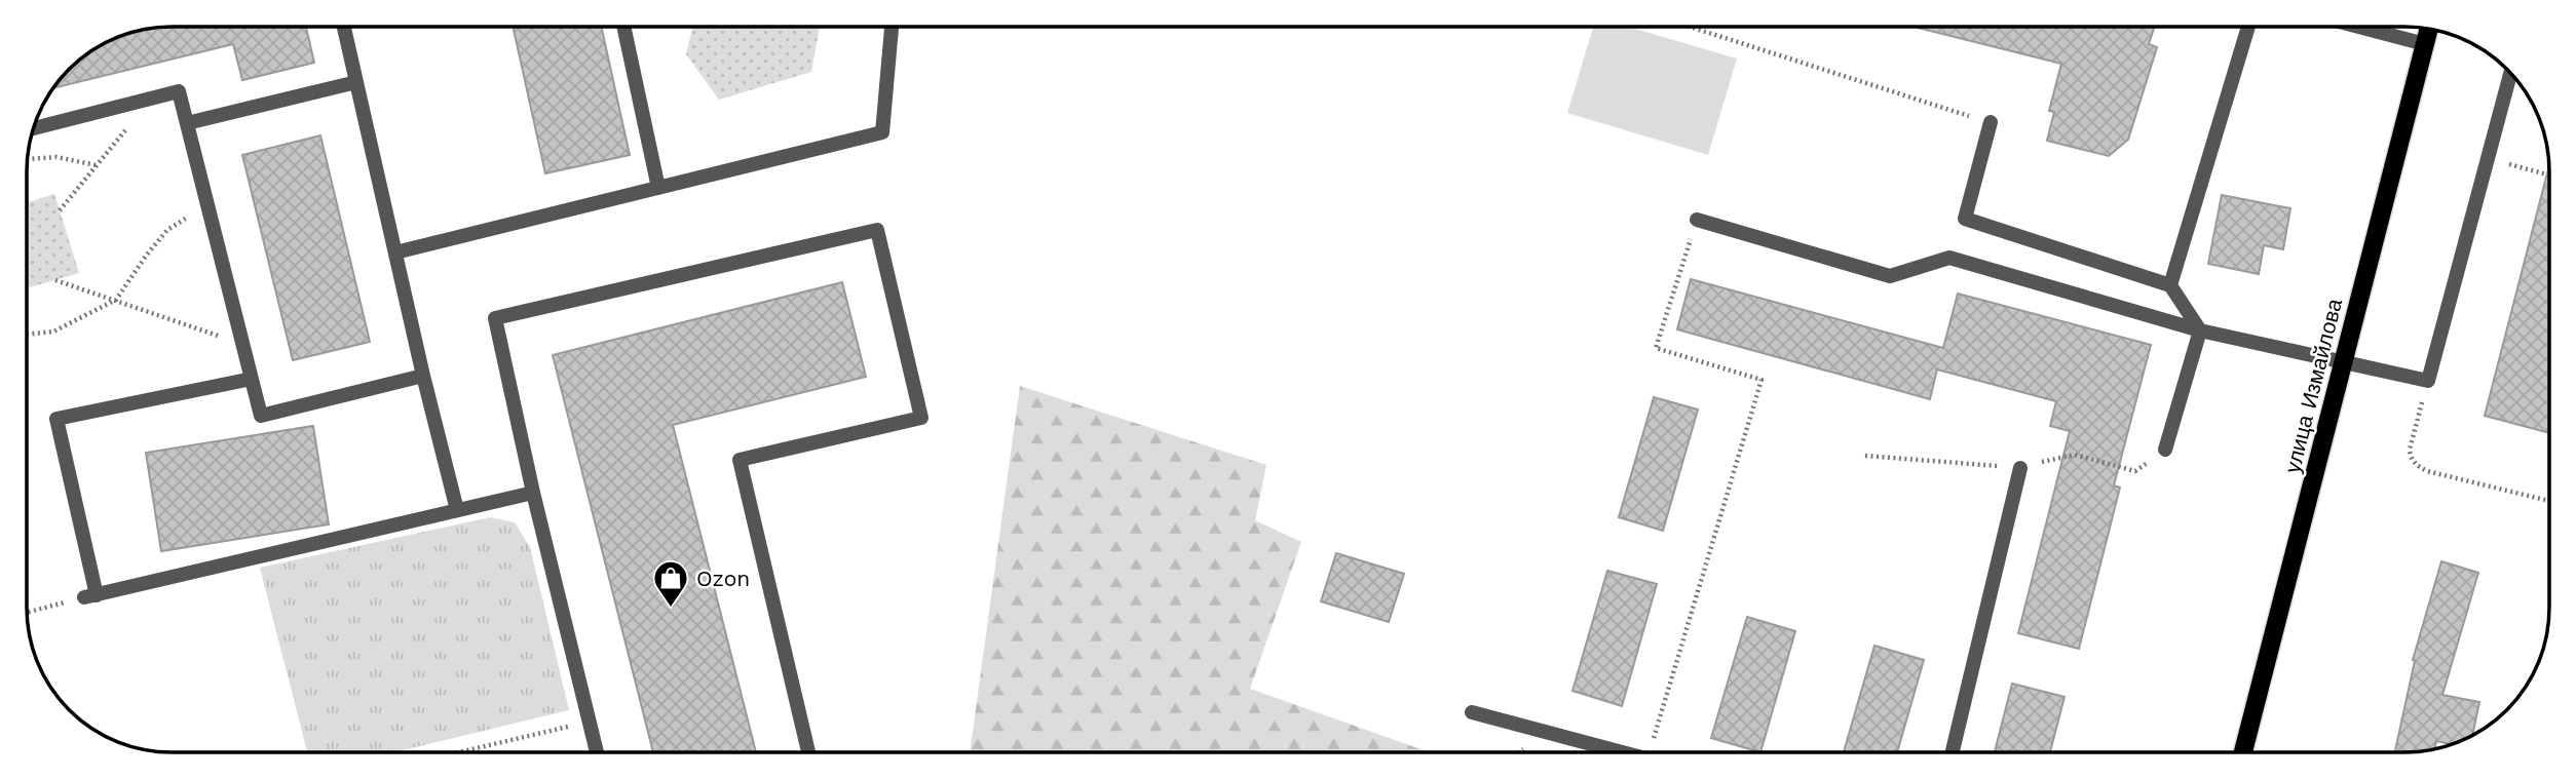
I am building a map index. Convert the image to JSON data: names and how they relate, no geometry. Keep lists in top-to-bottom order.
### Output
{
  "streets": {
    "main road": ["улица Измайлова"]
  },
  "places": {
    "shop": ["Ozon"]
  }
}
